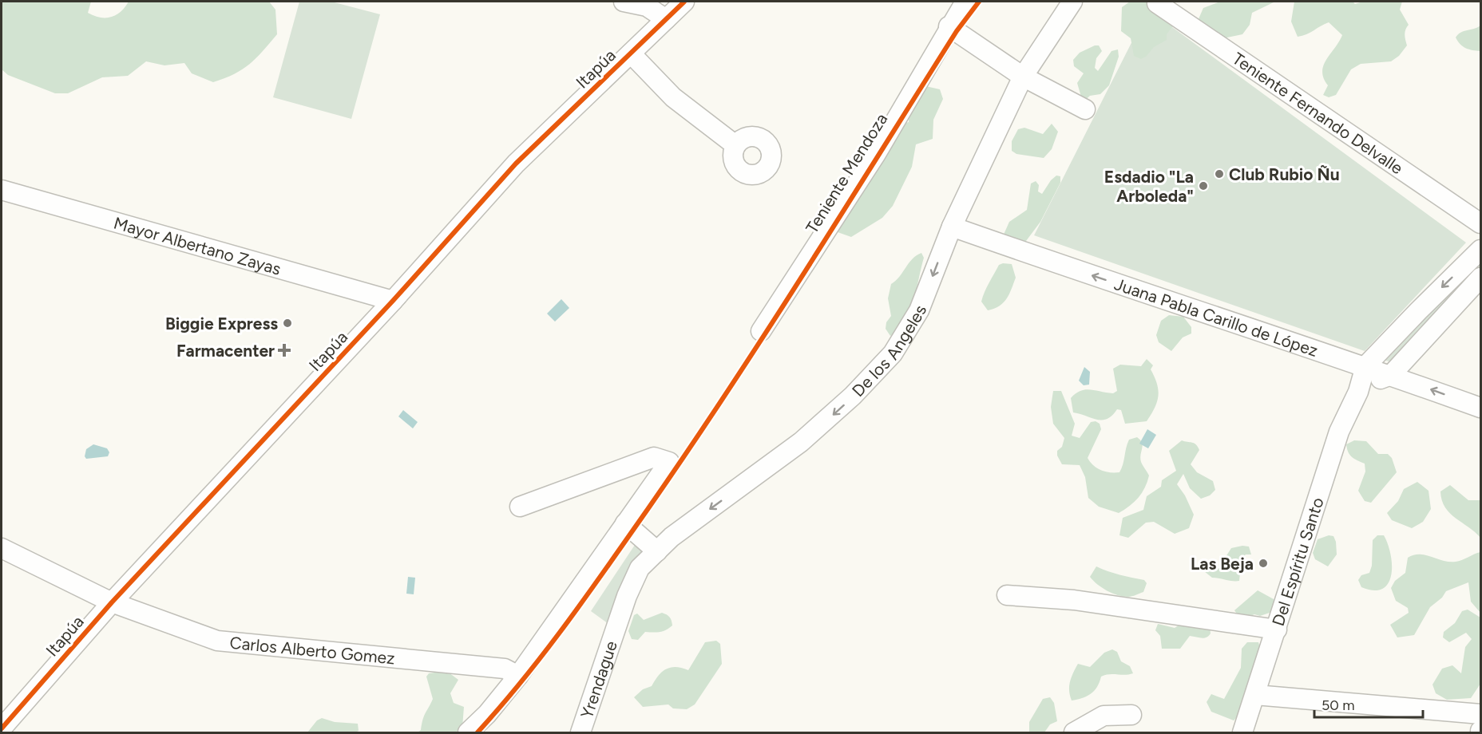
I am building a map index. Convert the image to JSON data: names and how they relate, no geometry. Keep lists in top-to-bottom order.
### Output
{
  "streets": {
    "street": [
      "Itapúa",
      "Teniente Fernando Delvalle",
      "Teniente Mendoza",
      "Mayor Albertano Zayas",
      "Juana Pabla Carillo de López",
      "De los Angeles",
      "Del Espíritu Santo",
      "Carlos Alberto Gomez",
      "Yrendague"
    ]
  },
  "crossings": [
    ["Itapúa", "Mayor Albertano Zayas"],
    ["Itapúa", "Carlos Alberto Gomez"],
    ["Juana Pabla Carillo de López", "De los Angeles"],
    ["Juana Pabla Carillo de López", "Del Espíritu Santo"],
    ["De los Angeles", "Yrendague"]
  ],
  "one_way": ["Juana Pabla Carillo de López", "De los Angeles"],
  "places": {
    "other": [
      "Club Rubio Ñu",
      "Esdadio \"La Arboleda\"",
      "Biggie Express",
      "Las Beja"
    ],
    "health": ["Farmacenter"]
  },
  "scale_bar": "50 m"
}
